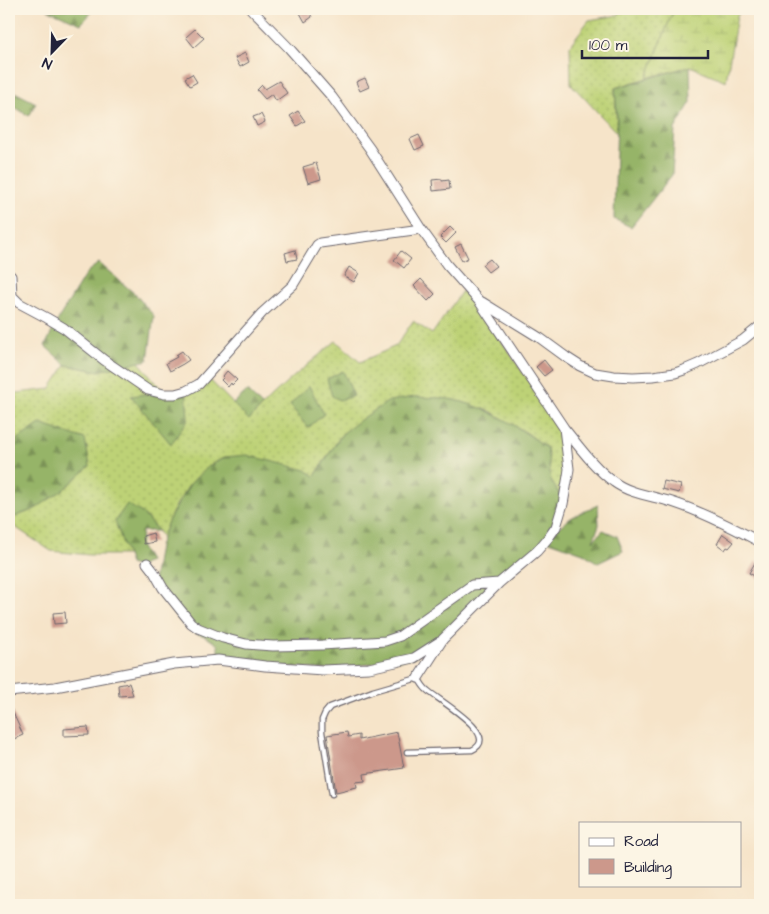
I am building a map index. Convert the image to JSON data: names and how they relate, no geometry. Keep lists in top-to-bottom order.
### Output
{
  "legend": ["Road", "Building"],
  "scale_bar": "100 m",
  "north": "bottom left"
}
